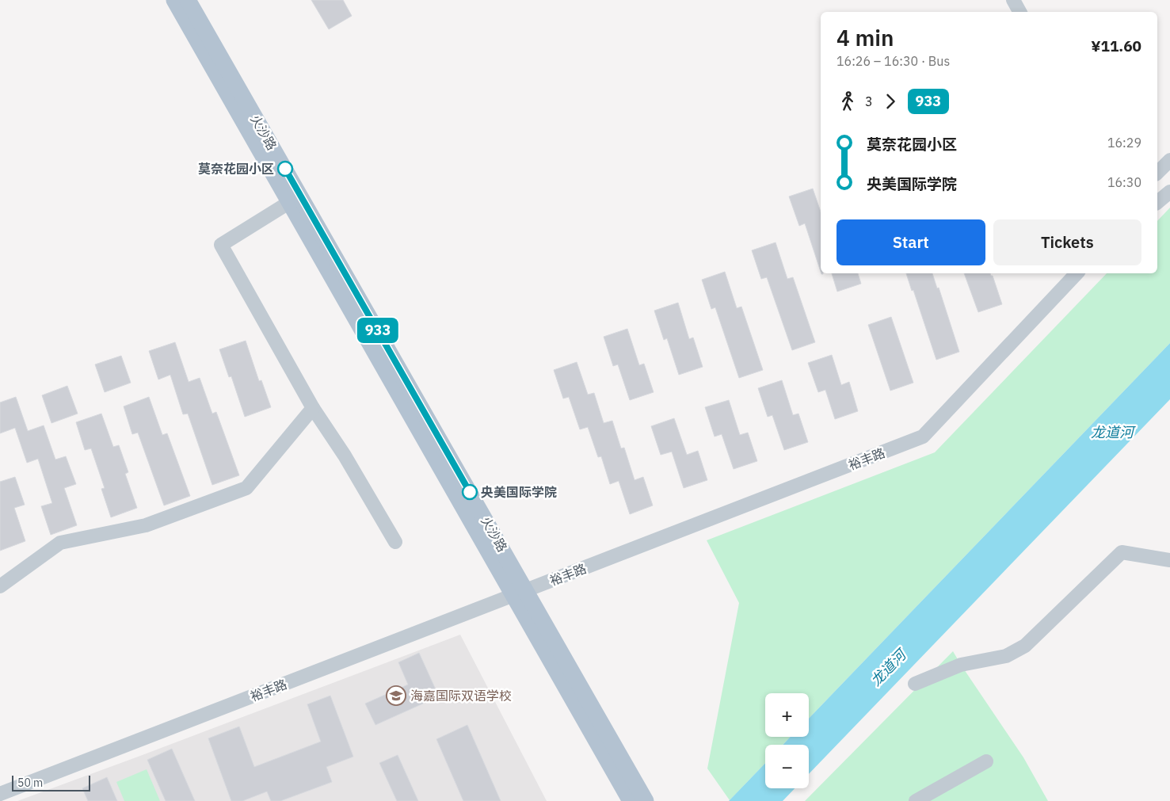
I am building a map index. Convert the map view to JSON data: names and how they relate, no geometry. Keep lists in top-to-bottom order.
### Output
{
  "streets": {
    "main road": ["火沙路"],
    "street": ["裕丰路"]
  },
  "crossings": [
    ["火沙路", "裕丰路"]
  ],
  "water": ["龙道河"],
  "places": {
    "other": ["莫奈花园小区", "央美国际学院"],
    "school or university": ["海嘉国际双语学校"]
  },
  "lines": ["bus line 933"],
  "scale_bar": "50 m",
  "page": {
    "on_map": "933",
    "heading": ["4 min", "16:26 – 16:30 · Bus", "¥11.60"],
    "legs": ["3", "933"],
    "list": [
      {
        "name": "莫奈花园小区",
        "value": "16:29"
      },
      {
        "name": "央美国际学院",
        "value": "16:30"
      }
    ],
    "buttons": ["Start", "Tickets"],
    "map_buttons": ["+", "−"],
    "scale": "50 m"
  }
}
